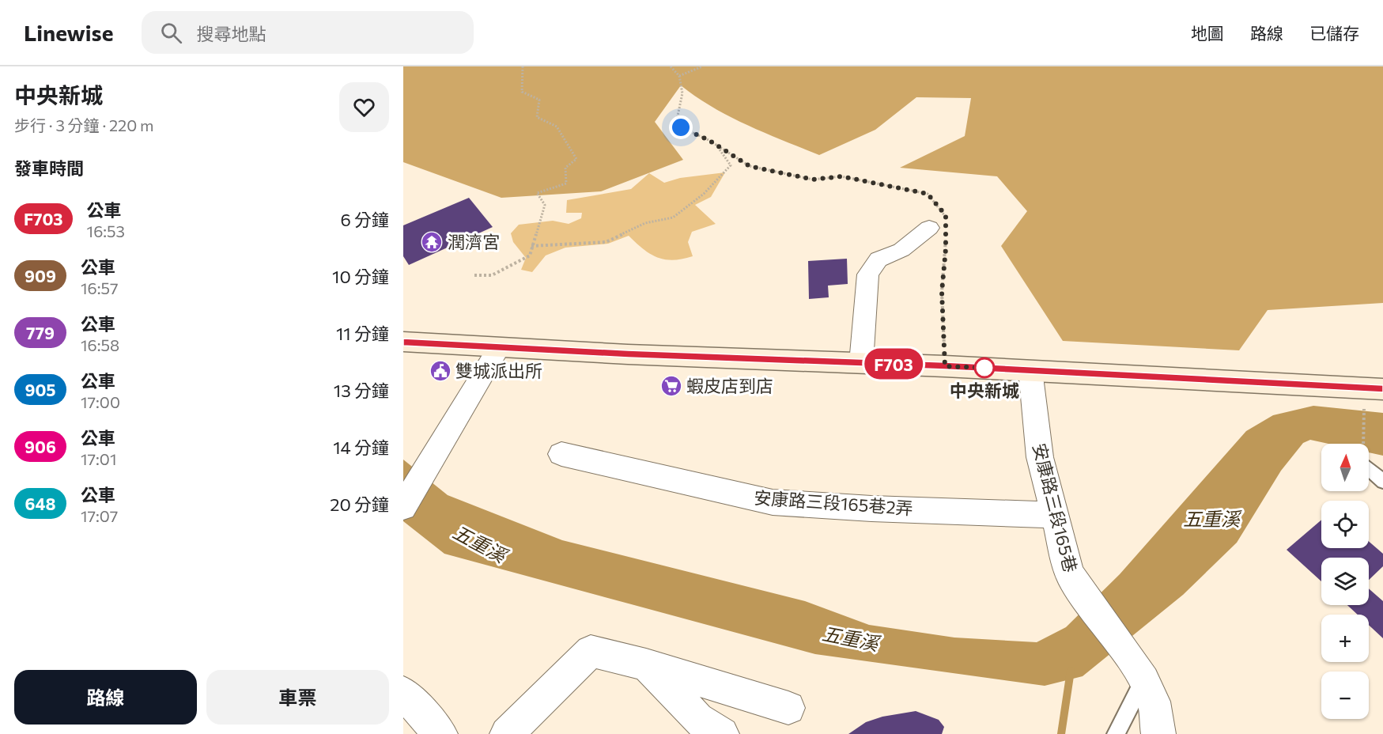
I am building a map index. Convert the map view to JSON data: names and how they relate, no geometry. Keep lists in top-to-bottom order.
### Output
{
  "streets": {
    "street": ["安康路三段165巷2弄", "安康路三段165巷"]
  },
  "crossings": [
    ["安康路三段165巷2弄", "安康路三段165巷"]
  ],
  "water": ["五重溪"],
  "places": {
    "temple": ["潤濟宮"],
    "other": ["中央新城"],
    "public building": ["雙城派出所"],
    "supermarket": ["蝦皮店到店"]
  },
  "lines": ["bus line F703"],
  "north": "top",
  "page": {
    "header": "Linewise",
    "search": "搜尋地點",
    "nav": ["地圖", "路線", "已儲存"],
    "heading": [
      ["中央新城", "步行 · 3 分鐘 · 220 m"],
      "發車時間"
    ],
    "on_map": "F703",
    "list": [
      {
        "mark": "F703",
        "name": "公車",
        "note": "16:53",
        "value": "6 分鐘"
      },
      {
        "mark": "909",
        "name": "公車",
        "note": "16:57",
        "value": "10 分鐘"
      },
      {
        "mark": "779",
        "name": "公車",
        "note": "16:58",
        "value": "11 分鐘"
      },
      {
        "mark": "905",
        "name": "公車",
        "note": "17:00",
        "value": "13 分鐘"
      },
      {
        "mark": "906",
        "name": "公車",
        "note": "17:01",
        "value": "14 分鐘"
      },
      {
        "mark": "648",
        "name": "公車",
        "note": "17:07",
        "value": "20 分鐘"
      }
    ],
    "map_buttons": ["+", "−"],
    "buttons": ["路線", "車票"]
  }
}
